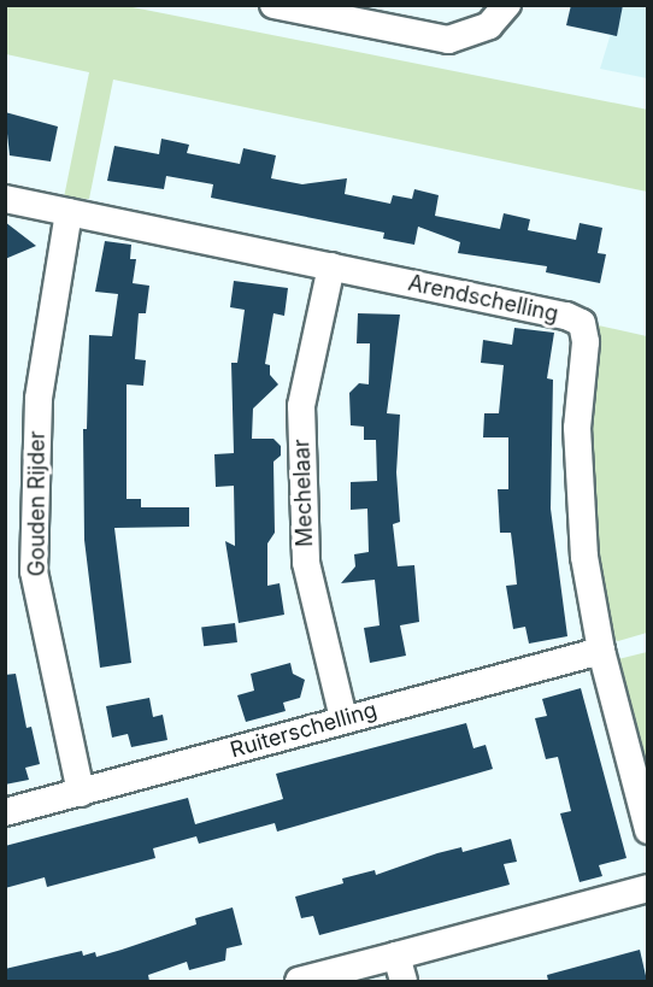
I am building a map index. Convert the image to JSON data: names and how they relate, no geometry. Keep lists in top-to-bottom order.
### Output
{
  "streets": {
    "street": [
      "Arendschelling",
      "Mechelaar",
      "Gouden Rijder",
      "Ruiterschelling"
    ]
  },
  "crossings": [
    ["Arendschelling", "Mechelaar"],
    ["Arendschelling", "Gouden Rijder"],
    ["Arendschelling", "Ruiterschelling"],
    ["Mechelaar", "Ruiterschelling"],
    ["Gouden Rijder", "Ruiterschelling"]
  ]
}
